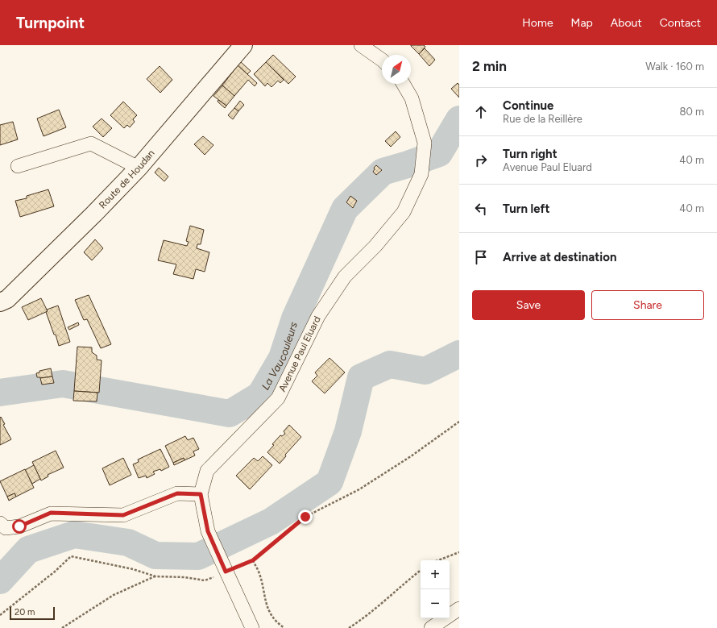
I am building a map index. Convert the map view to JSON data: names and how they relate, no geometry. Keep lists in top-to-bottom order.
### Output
{
  "streets": {
    "street": ["Route de Houdan", "Avenue Paul Eluard"]
  },
  "water": ["La Vaucouleurs"],
  "scale_bar": "20 m",
  "north": "top right",
  "page": {
    "header": "Turnpoint",
    "nav": [
      "Home",
      "Map",
      "About",
      "Contact"
    ],
    "heading": ["2 min", "Walk · 160 m"],
    "list": [
      ["Continue", "Rue de la Reillère", "80 m"],
      ["Turn right", "Avenue Paul Eluard", "40 m"],
      ["Turn left", "40 m"],
      "Arrive at destination"
    ],
    "buttons": ["Save", "Share"],
    "map_buttons": ["+", "−"],
    "scale": "20 m"
  }
}
